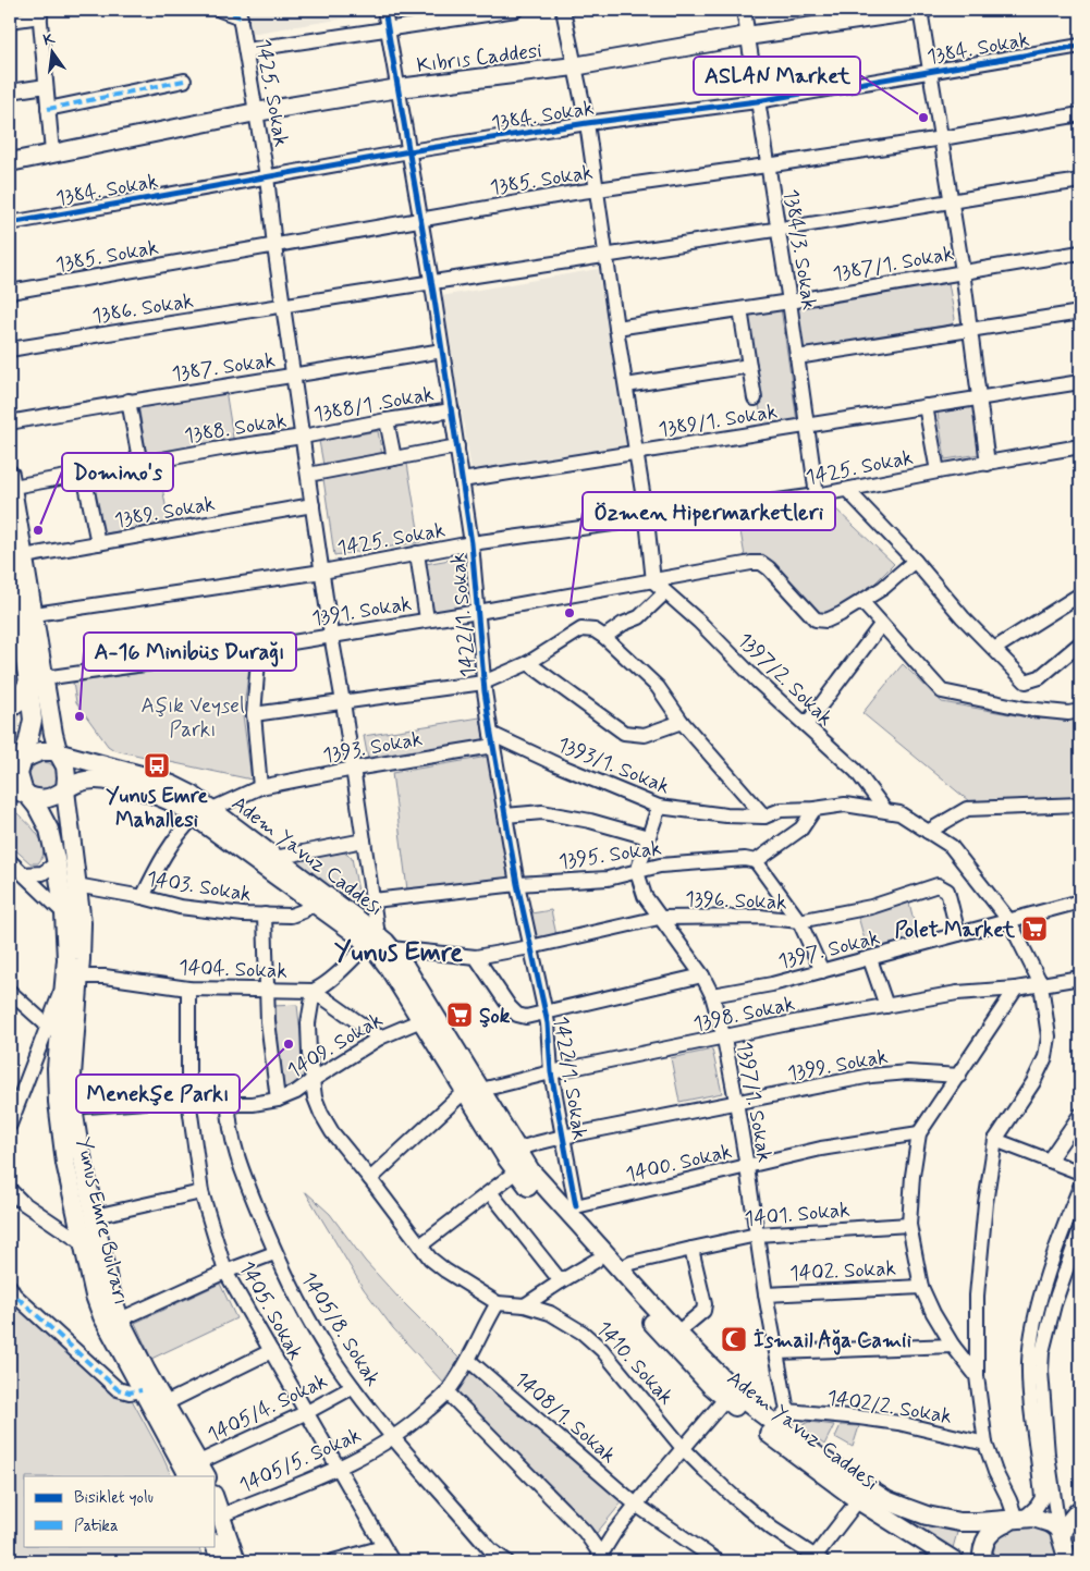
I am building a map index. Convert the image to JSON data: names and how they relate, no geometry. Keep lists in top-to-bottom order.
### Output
{
  "streets": {
    "main road": ["Kıbrıs Caddesi", "Adem Yavuz Caddesi", "Yunus Emre Bulvarı"],
    "street": [
      "1384. Sokak",
      "1425. Sokak",
      "1385. Sokak",
      "1384/3. Sokak",
      "1387/1. Sokak",
      "1386. Sokak",
      "1387. Sokak",
      "1388/1 .Sokak",
      "1389/1. Sokak",
      "1388. Sokak",
      "1389. Sokak",
      "1391. Sokak",
      "1422/1. Sokak",
      "1397/2. Sokak",
      "1393. Sokak",
      "1393/1. Sokak",
      "1395. Sokak",
      "1403. Sokak",
      "1396. Sokak",
      "1397. Sokak",
      "1404. Sokak",
      "1398. Sokak",
      "1409. Sokak",
      "1399. Sokak",
      "1397/1. Sokak",
      "1400. Sokak",
      "1401. Sokak",
      "1402. Sokak",
      "1405. Sokak",
      "1405/8. Sokak",
      "1410. Sokak",
      "1402/2. Sokak",
      "1405/4. Sokak",
      "1408/1. Sokak",
      "1405/5. Sokak"
    ]
  },
  "crossings": [
    ["1384. Sokak", "1425. Sokak"],
    ["1384. Sokak", "1384/3. Sokak"],
    ["1384. Sokak", "1422/1. Sokak"],
    ["Kıbrıs Caddesi", "1425. Sokak"],
    ["Kıbrıs Caddesi", "1384/3. Sokak"],
    ["Kıbrıs Caddesi", "1422/1. Sokak"],
    ["1425. Sokak", "1385. Sokak"],
    ["1425. Sokak", "1384/3. Sokak"],
    ["1425. Sokak", "1386. Sokak"],
    ["1425. Sokak", "1387. Sokak"],
    ["1425. Sokak", "1388/1 .Sokak"],
    ["1425. Sokak", "1388. Sokak"],
    ["1425. Sokak", "1389. Sokak"],
    ["1425. Sokak", "1391. Sokak"],
    ["1425. Sokak", "1422/1. Sokak"],
    ["1425. Sokak", "1393. Sokak"],
    ["1425. Sokak", "1395. Sokak"],
    ["1425. Sokak", "Adem Yavuz Caddesi"],
    ["1425. Sokak", "1404. Sokak"],
    ["1385. Sokak", "1384/3. Sokak"],
    ["1385. Sokak", "1422/1. Sokak"],
    ["1384/3. Sokak", "1387/1. Sokak"],
    ["1384/3. Sokak", "1386. Sokak"],
    ["1384/3. Sokak", "1389/1. Sokak"],
    ["1386. Sokak", "1422/1. Sokak"],
    ["1387. Sokak", "1422/1. Sokak"],
    ["1388/1 .Sokak", "1388. Sokak"],
    ["1388/1 .Sokak", "1422/1. Sokak"],
    ["1389/1. Sokak", "1422/1. Sokak"],
    ["1391. Sokak", "1422/1. Sokak"],
    ["1391. Sokak", "1397/2. Sokak"],
    ["1422/1. Sokak", "1393. Sokak"],
    ["1422/1. Sokak", "1393/1. Sokak"],
    ["1422/1. Sokak", "1395. Sokak"],
    ["1422/1. Sokak", "Adem Yavuz Caddesi"],
    ["1422/1. Sokak", "1396. Sokak"],
    ["1422/1. Sokak", "1398. Sokak"],
    ["1422/1. Sokak", "1399. Sokak"],
    ["1422/1. Sokak", "1400. Sokak"],
    ["1397/2. Sokak", "1393/1. Sokak"],
    ["1393. Sokak", "1393/1. Sokak"],
    ["1393. Sokak", "Adem Yavuz Caddesi"],
    ["1393/1. Sokak", "1397. Sokak"],
    ["1393/1. Sokak", "1398. Sokak"],
    ["1395. Sokak", "1397/1. Sokak"],
    ["Adem Yavuz Caddesi", "1403. Sokak"],
    ["Adem Yavuz Caddesi", "1396. Sokak"],
    ["Adem Yavuz Caddesi", "1404. Sokak"],
    ["Adem Yavuz Caddesi", "1398. Sokak"],
    ["Adem Yavuz Caddesi", "1409. Sokak"],
    ["Adem Yavuz Caddesi", "1399. Sokak"],
    ["Adem Yavuz Caddesi", "1397/1. Sokak"],
    ["Adem Yavuz Caddesi", "1400. Sokak"],
    ["Adem Yavuz Caddesi", "1401. Sokak"],
    ["Adem Yavuz Caddesi", "Yunus Emre Bulvarı"],
    ["Adem Yavuz Caddesi", "1402/2. Sokak"],
    ["1403. Sokak", "Yunus Emre Bulvarı"],
    ["1396. Sokak", "1397. Sokak"],
    ["1396. Sokak", "1397/1. Sokak"],
    ["1397. Sokak", "1397/1. Sokak"],
    ["1404. Sokak", "Yunus Emre Bulvarı"],
    ["1404. Sokak", "1405. Sokak"],
    ["1404. Sokak", "1410. Sokak"],
    ["1398. Sokak", "1397/1. Sokak"],
    ["1409. Sokak", "Yunus Emre Bulvarı"],
    ["1409. Sokak", "1405. Sokak"],
    ["1409. Sokak", "1405/8. Sokak"],
    ["1409. Sokak", "1410. Sokak"],
    ["1399. Sokak", "1397/1. Sokak"],
    ["1397/1. Sokak", "1400. Sokak"],
    ["1397/1. Sokak", "1401. Sokak"],
    ["1397/1. Sokak", "1402. Sokak"],
    ["1397/1. Sokak", "1402/2. Sokak"],
    ["Yunus Emre Bulvarı", "1405/4. Sokak"],
    ["1405. Sokak", "1405/4. Sokak"],
    ["1405. Sokak", "1405/5. Sokak"],
    ["1405/8. Sokak", "1405/4. Sokak"],
    ["1405/8. Sokak", "1405/5. Sokak"],
    ["1410. Sokak", "1405/5. Sokak"],
    ["1408/1. Sokak", "1405/5. Sokak"]
  ],
  "districts": ["Yunus Emre"],
  "parks": ["Aşık Veysel Parkı"],
  "places": {
    "other": [
      "ASLAN Market",
      "Domino's",
      "Özmen Hipermarketleri",
      "A-16 Minibüs Durağı",
      "Menekşe Parkı"
    ],
    "bus stop": ["Yunus Emre Mahallesi"],
    "supermarket": ["Polet Market", "Şok"],
    "mosque": ["İsmail Ağa Camii"]
  },
  "legend": ["Bisiklet yolu", "Patika"],
  "north": "top"
}
